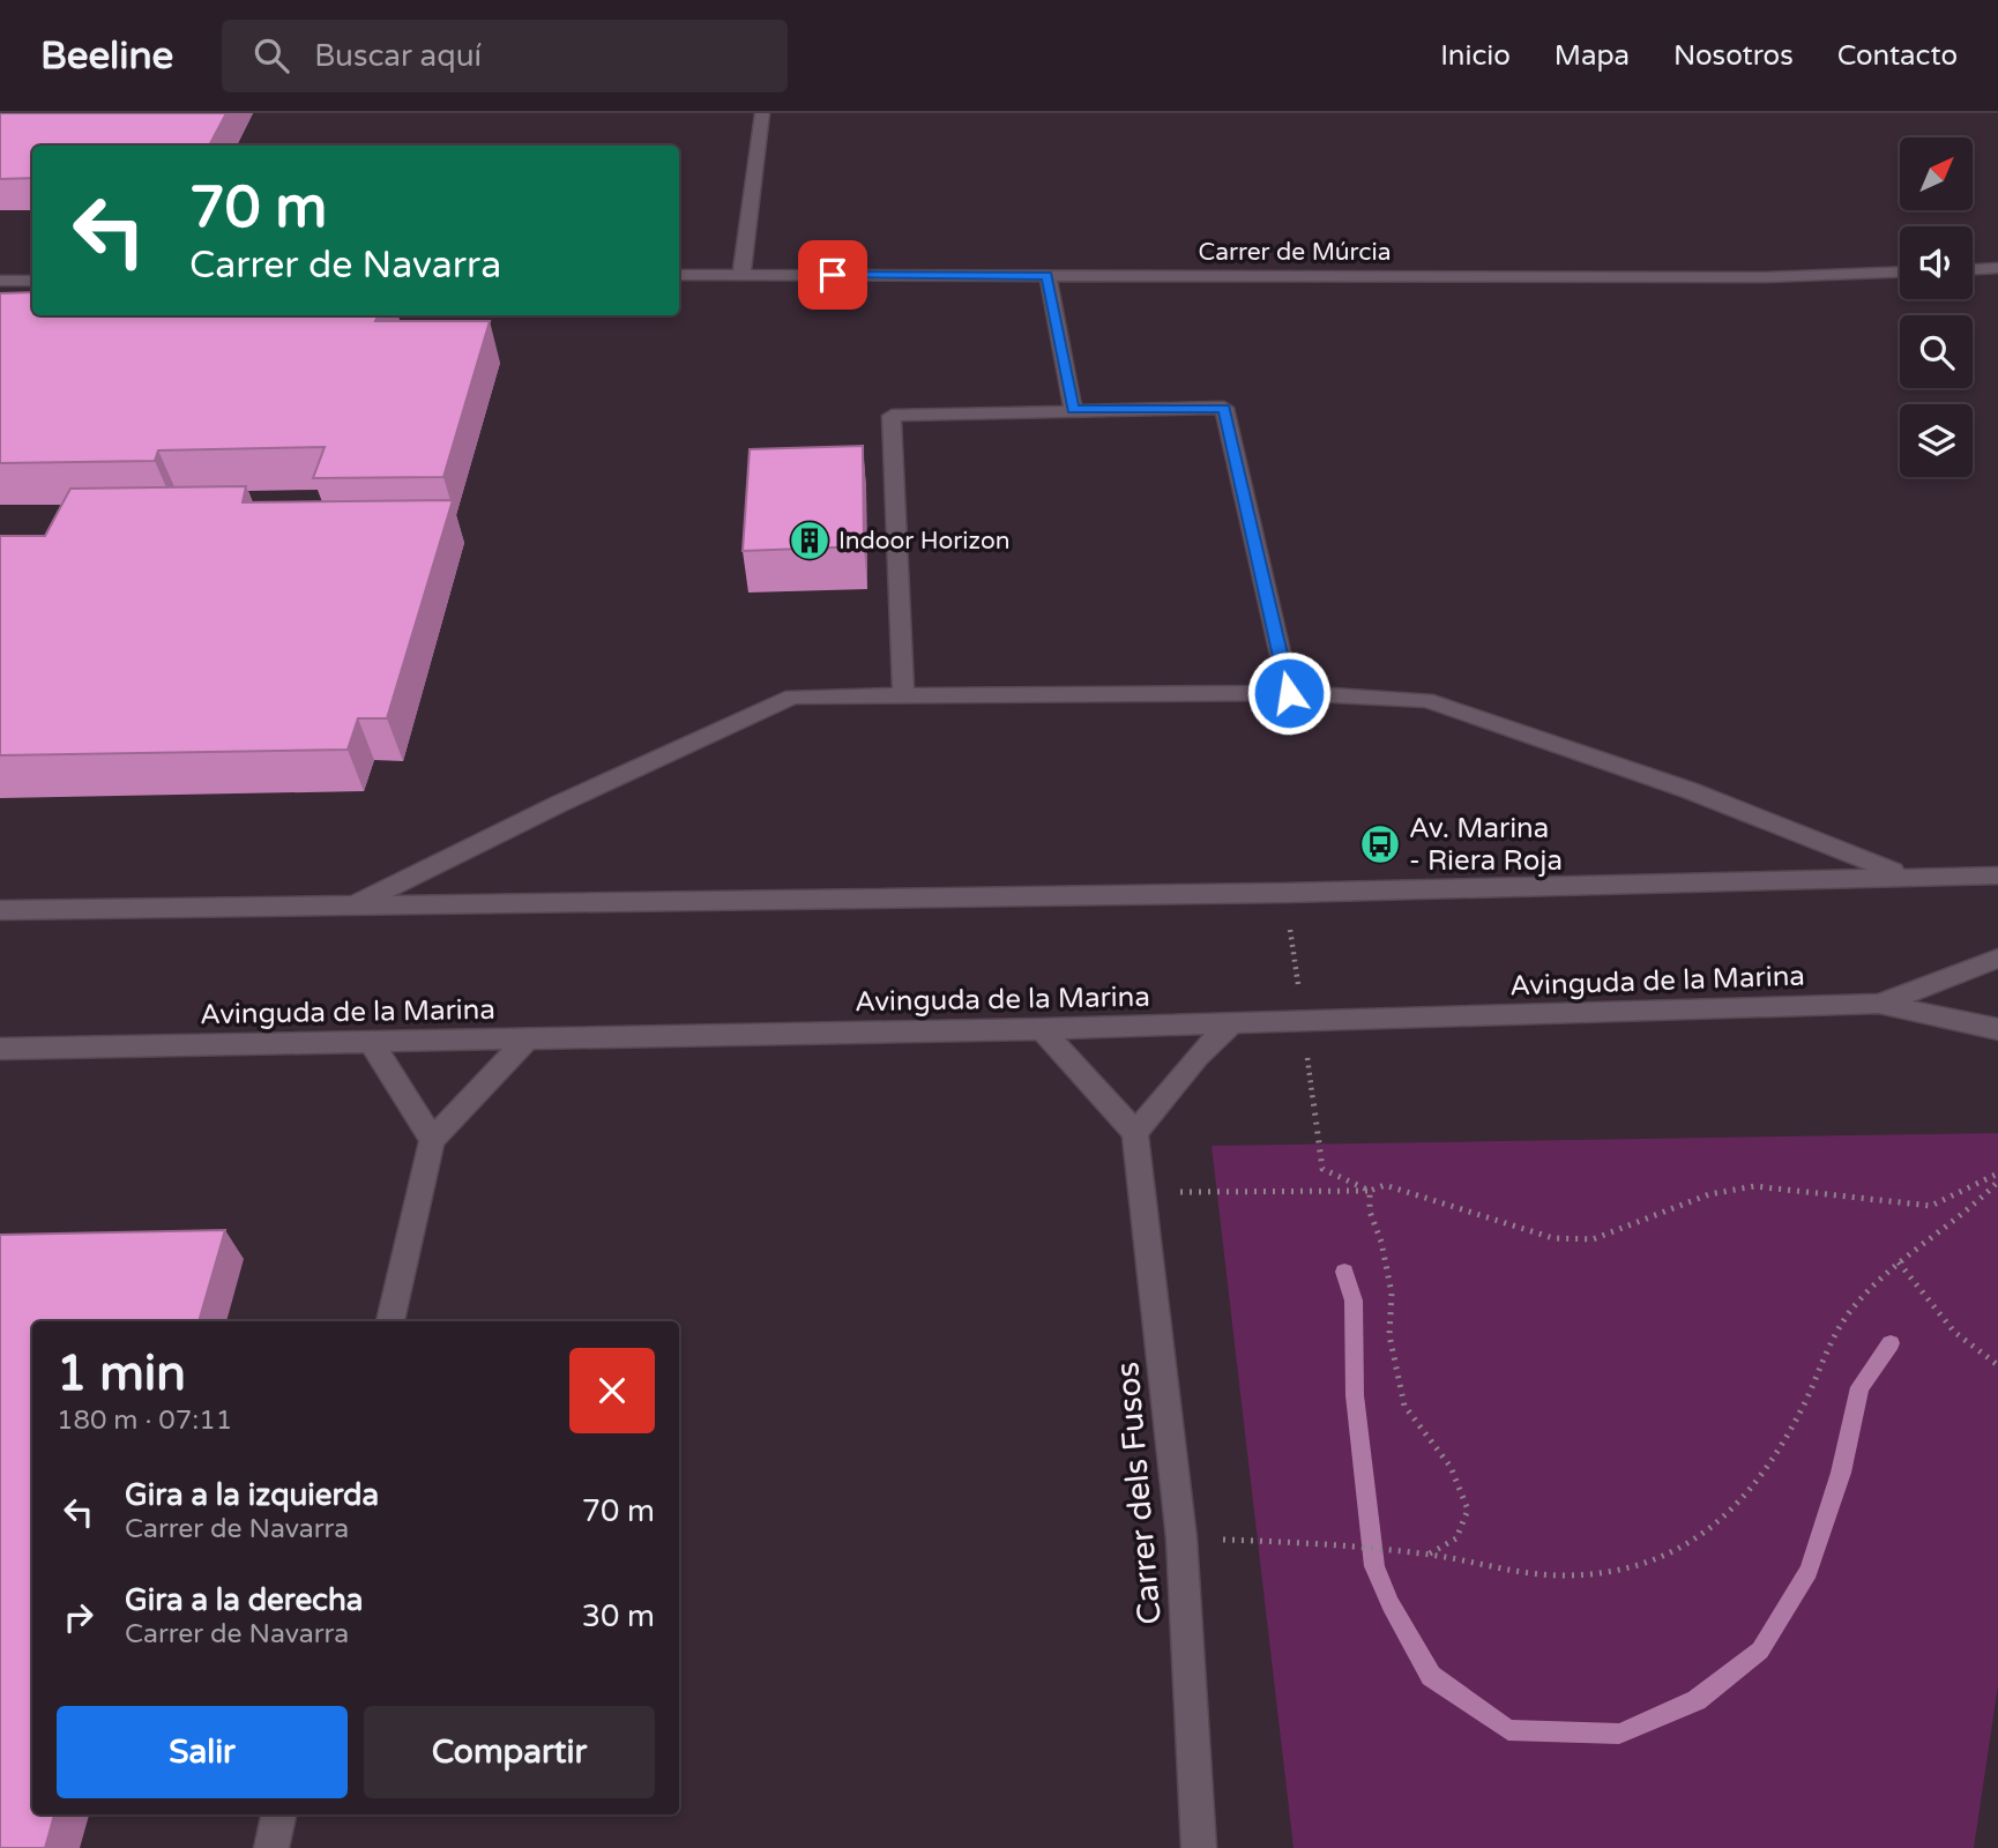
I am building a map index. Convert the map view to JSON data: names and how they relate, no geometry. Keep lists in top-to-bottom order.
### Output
{
  "streets": {
    "street": ["Carrer de Múrcia", "Avinguda de la Marina", "Carrer dels Fusos"]
  },
  "places": {
    "building": ["Indoor Horizon"],
    "bus stop": ["Av. Marina - Riera Roja"]
  },
  "north": "top right",
  "page": {
    "header": "Beeline",
    "search": "Buscar aquí",
    "nav": [
      "Inicio",
      "Mapa",
      "Nosotros",
      "Contacto"
    ],
    "turn": ["70 m", "Carrer de Navarra"],
    "heading": ["1 min", "180 m · 07:11"],
    "list": [
      {
        "name": "Gira a la izquierda",
        "note": "Carrer de Navarra",
        "value": "70 m"
      },
      {
        "name": "Gira a la derecha",
        "note": "Carrer de Navarra",
        "value": "30 m"
      }
    ],
    "buttons": ["Salir", "Compartir"]
  }
}
